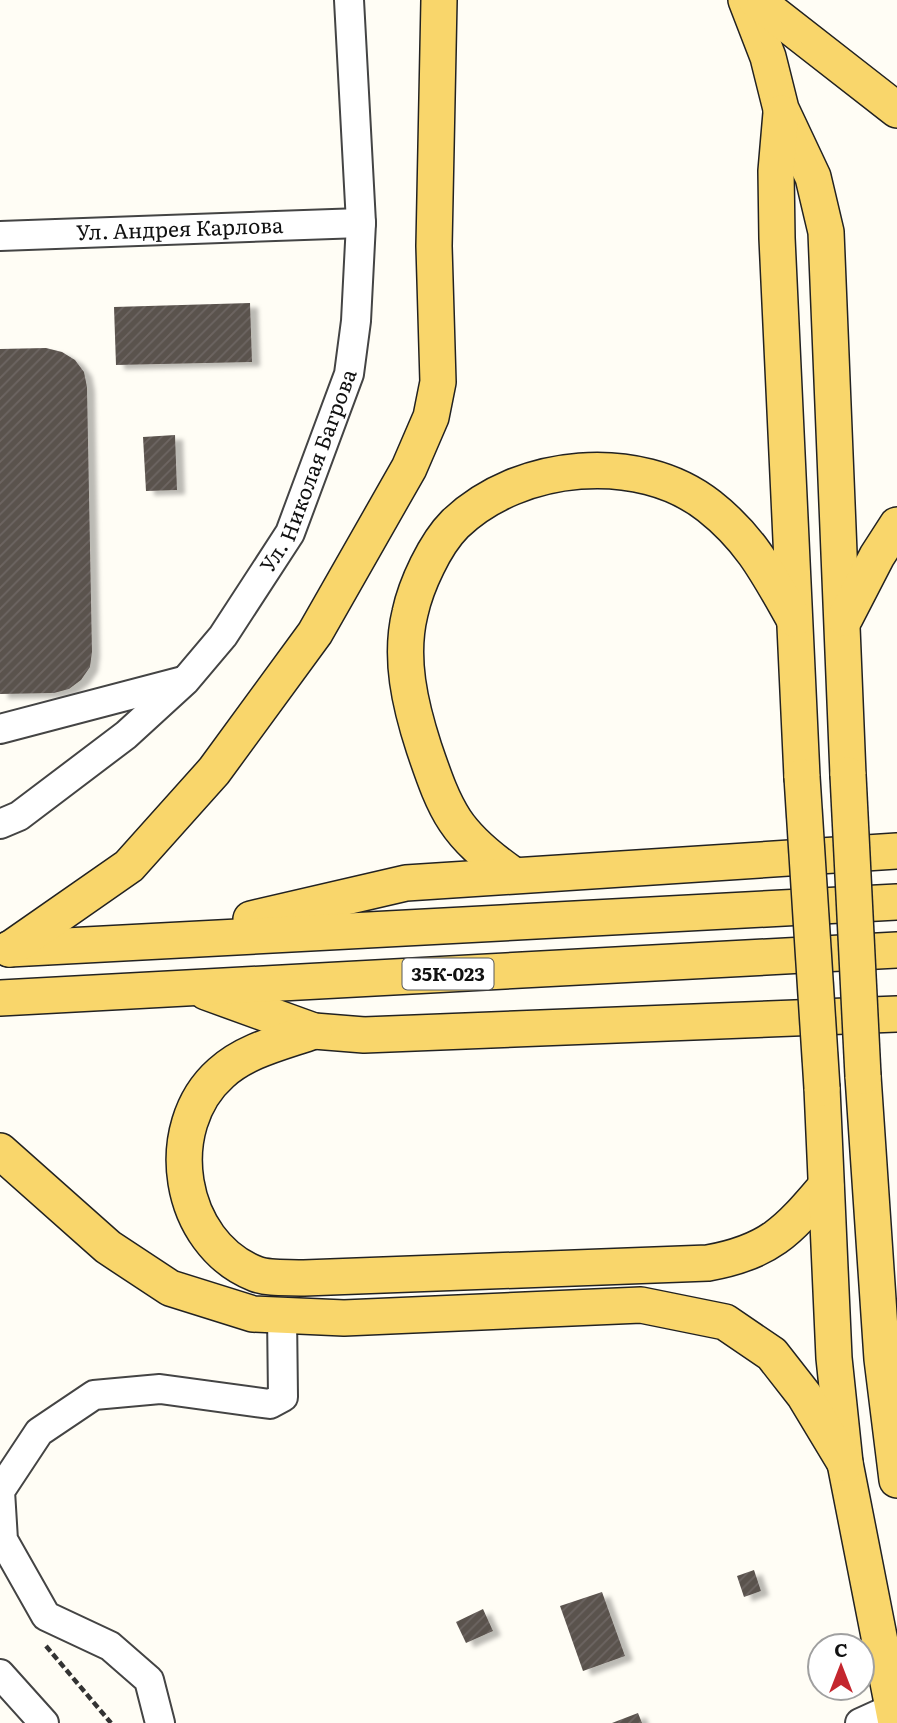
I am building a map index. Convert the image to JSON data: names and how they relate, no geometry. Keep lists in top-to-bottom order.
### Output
{
  "streets": {
    "main road": ["35К-023"],
    "street": ["Ул. Андрея Карлова", "Ул. Николая Багрова"]
  },
  "crossings": [
    ["Ул. Андрея Карлова", "Ул. Николая Багрова"]
  ],
  "north": "top"
}
